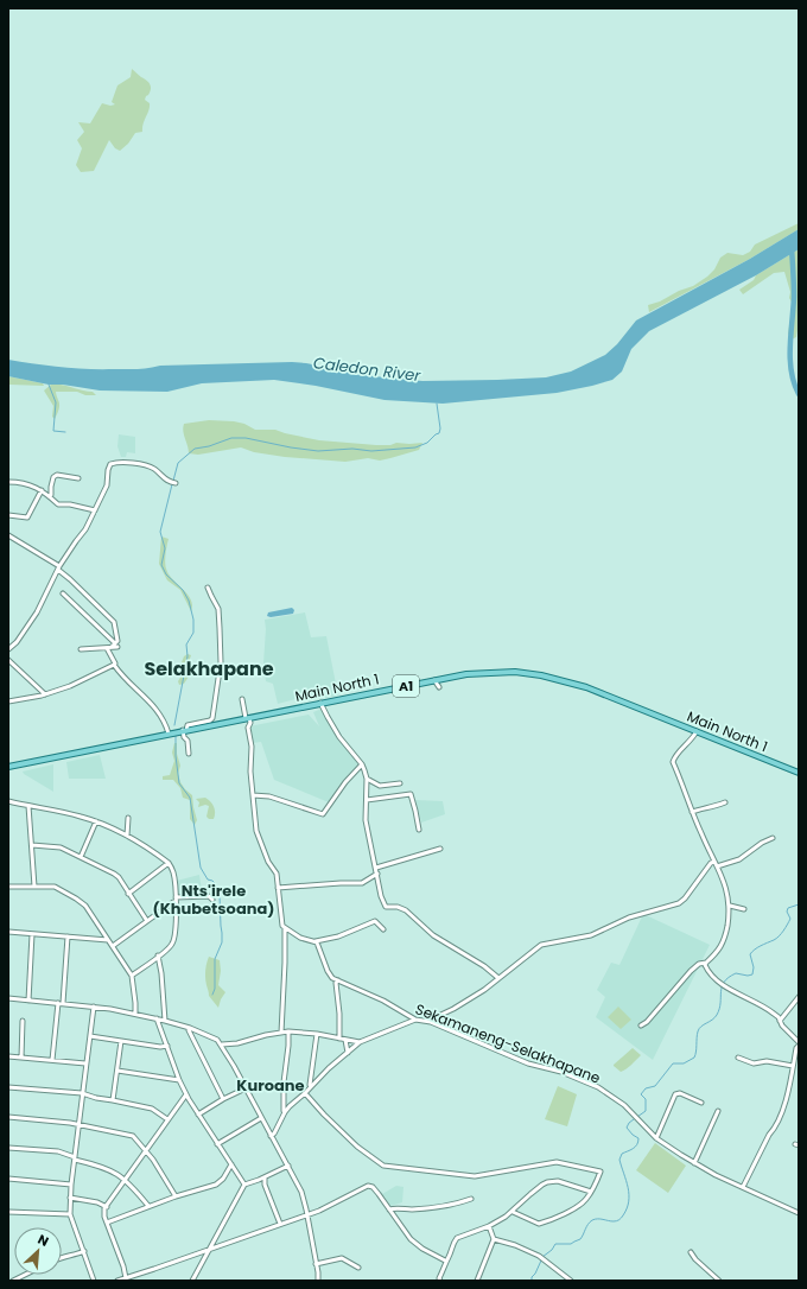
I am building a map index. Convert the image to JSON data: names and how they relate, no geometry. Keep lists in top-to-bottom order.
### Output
{
  "streets": {
    "main road": ["A1", "Main North 1"],
    "street": ["Sekamaneng-Selakhapane"]
  },
  "districts": ["Selakhapane", "Nts'irele (Khubetsoana)", "Kuroane"],
  "water": ["Caledon River"],
  "north": "top right"
}
